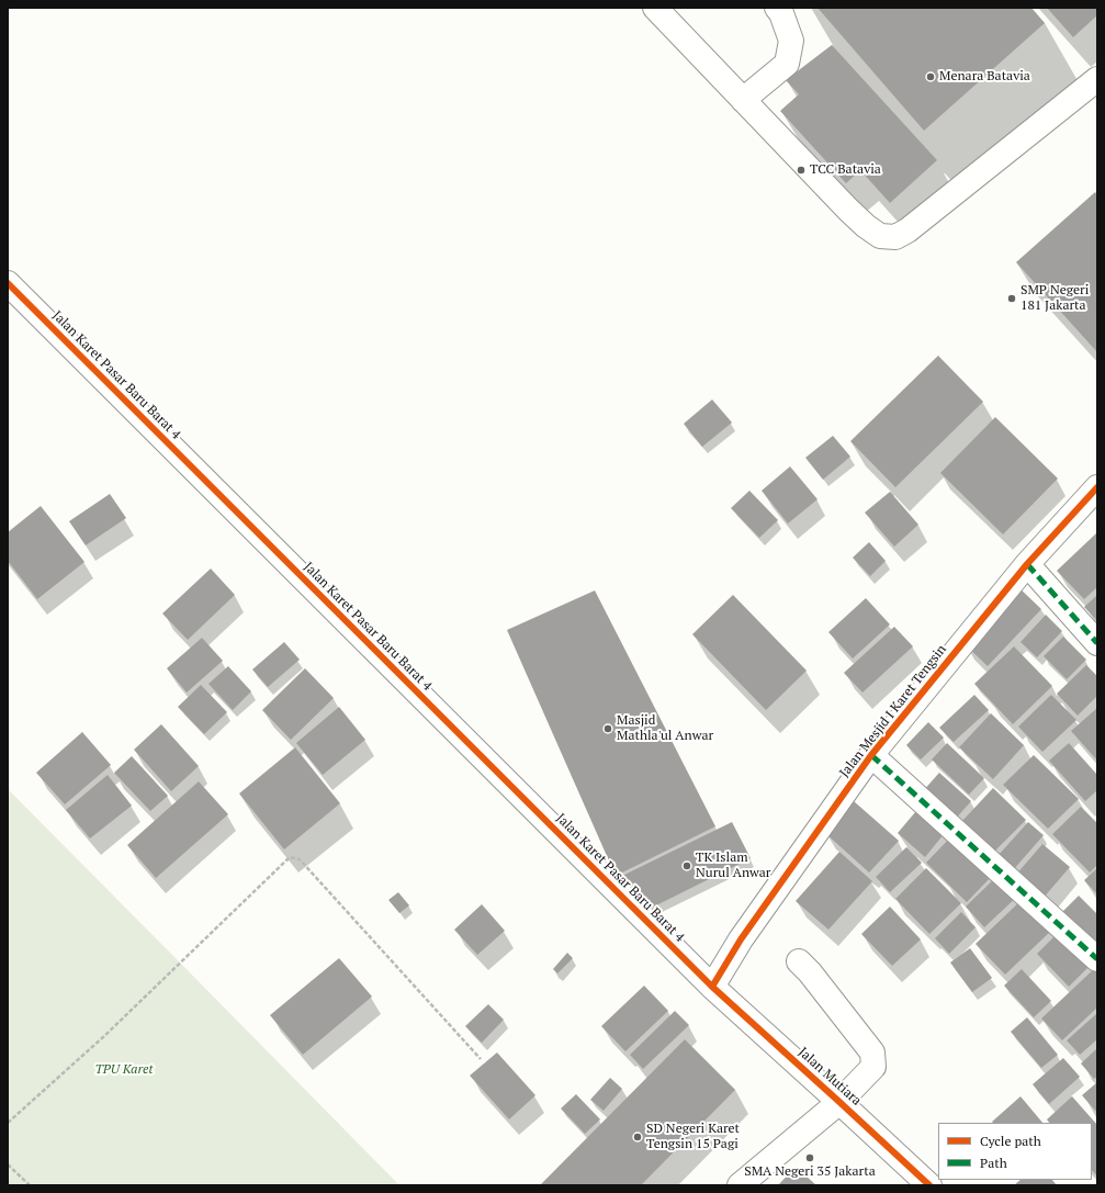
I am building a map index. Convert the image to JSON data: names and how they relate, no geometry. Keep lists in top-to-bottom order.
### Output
{
  "streets": {
    "street": ["Jalan Karet Pasar Baru Barat 4", "Jalan Mesjid I Karet Tengsin", "Jalan Mutiara"]
  },
  "crossings": [
    ["Jalan Karet Pasar Baru Barat 4", "Jalan Mesjid I Karet Tengsin"],
    ["Jalan Karet Pasar Baru Barat 4", "Jalan Mutiara"],
    ["Jalan Mesjid I Karet Tengsin", "Jalan Mutiara"]
  ],
  "parks": ["TPU Karet"],
  "places": [
    "Menara Batavia",
    "TCC Batavia",
    "SMP Negeri 181 Jakarta",
    "Masjid Mathla'ul Anwar",
    "TK Islam Nurul Anwar",
    "SD Negeri Karet Tengsin 15 Pagi",
    "SMA Negeri 35 Jakarta"
  ],
  "legend": ["Cycle path", "Path"]
}
